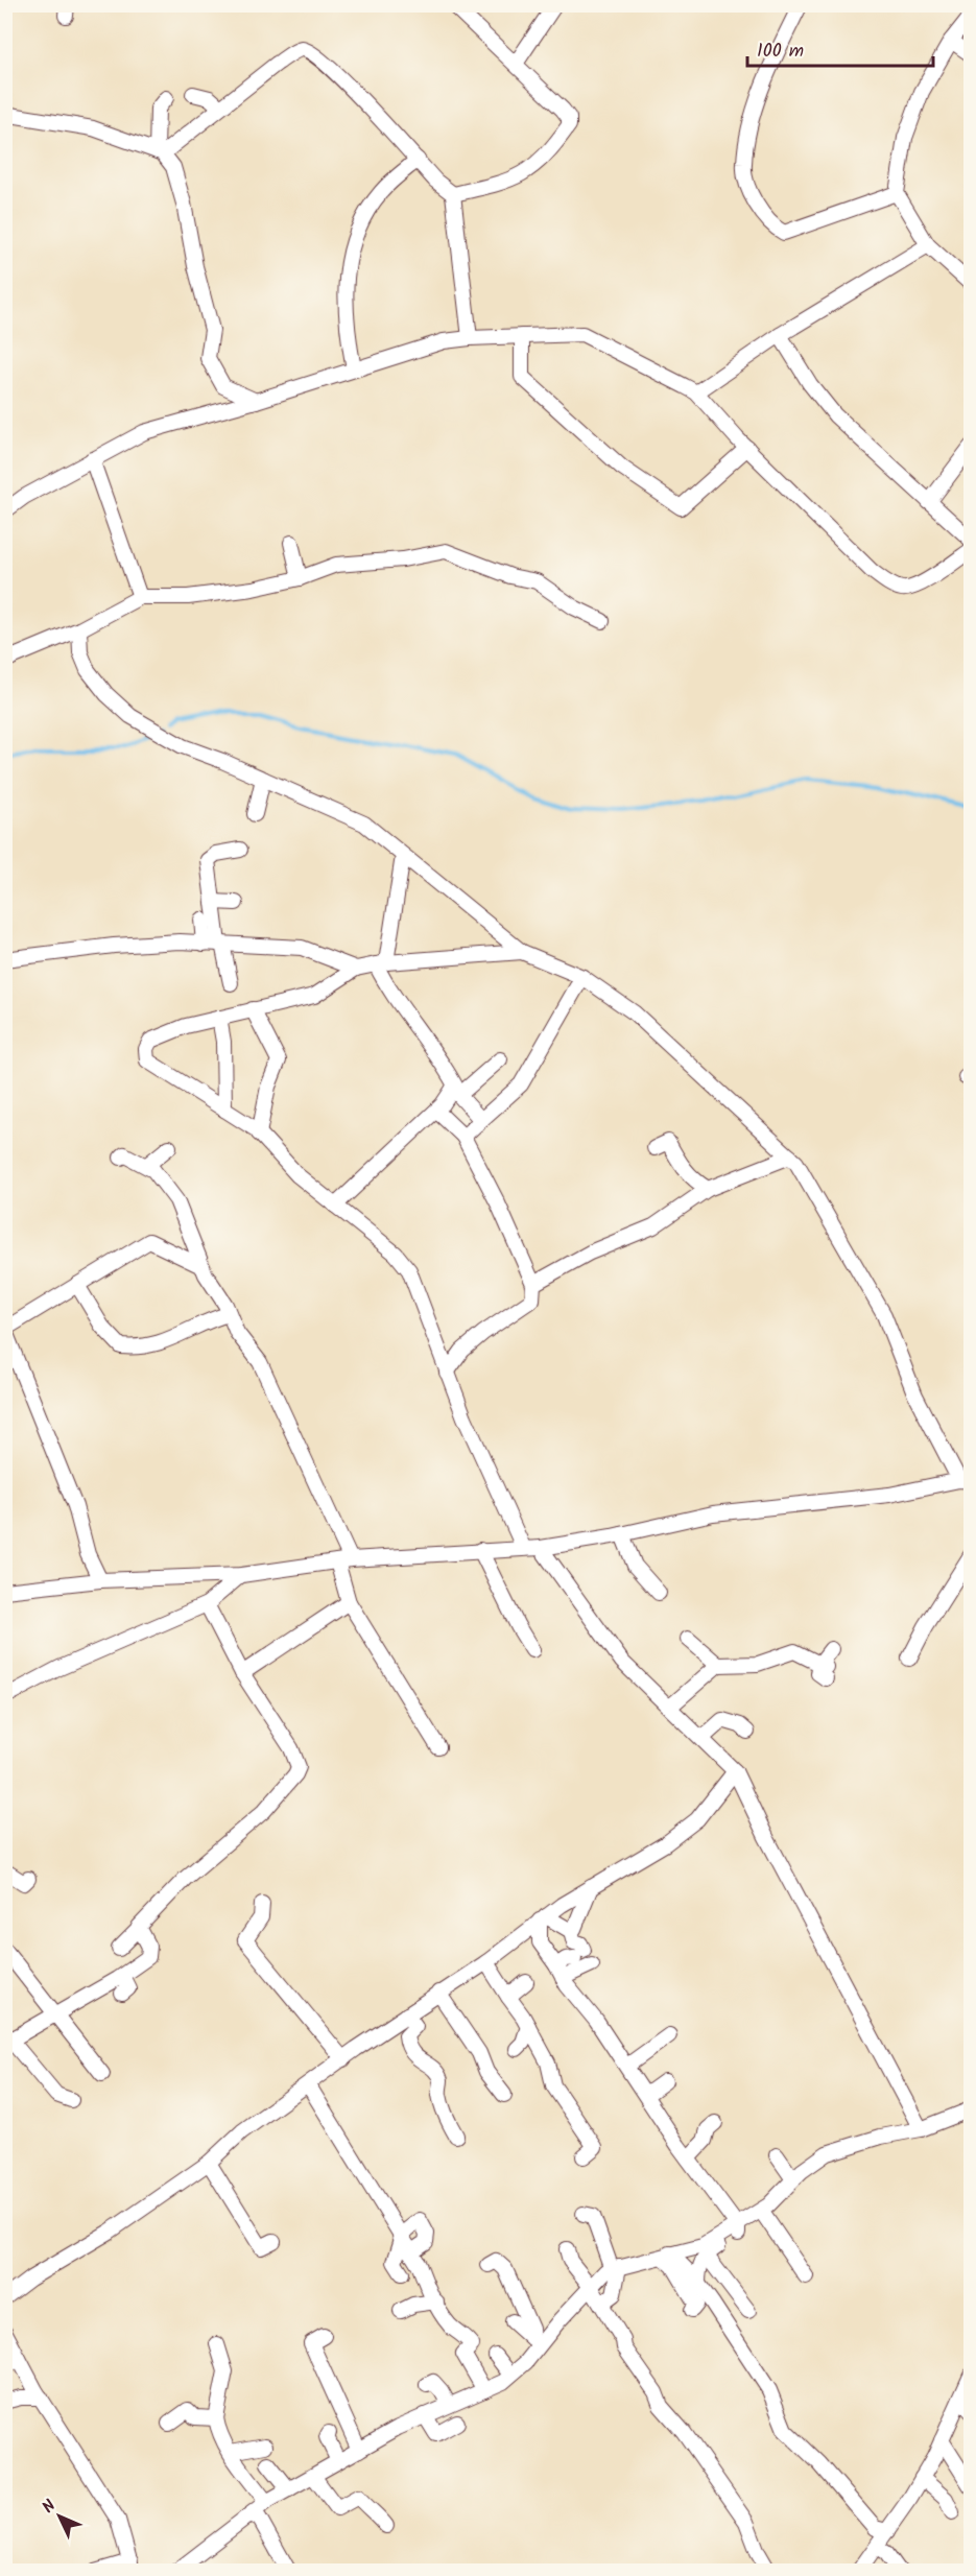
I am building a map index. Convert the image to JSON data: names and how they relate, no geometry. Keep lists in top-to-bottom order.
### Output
{
  "scale_bar": "100 m",
  "north": "top left"
}
